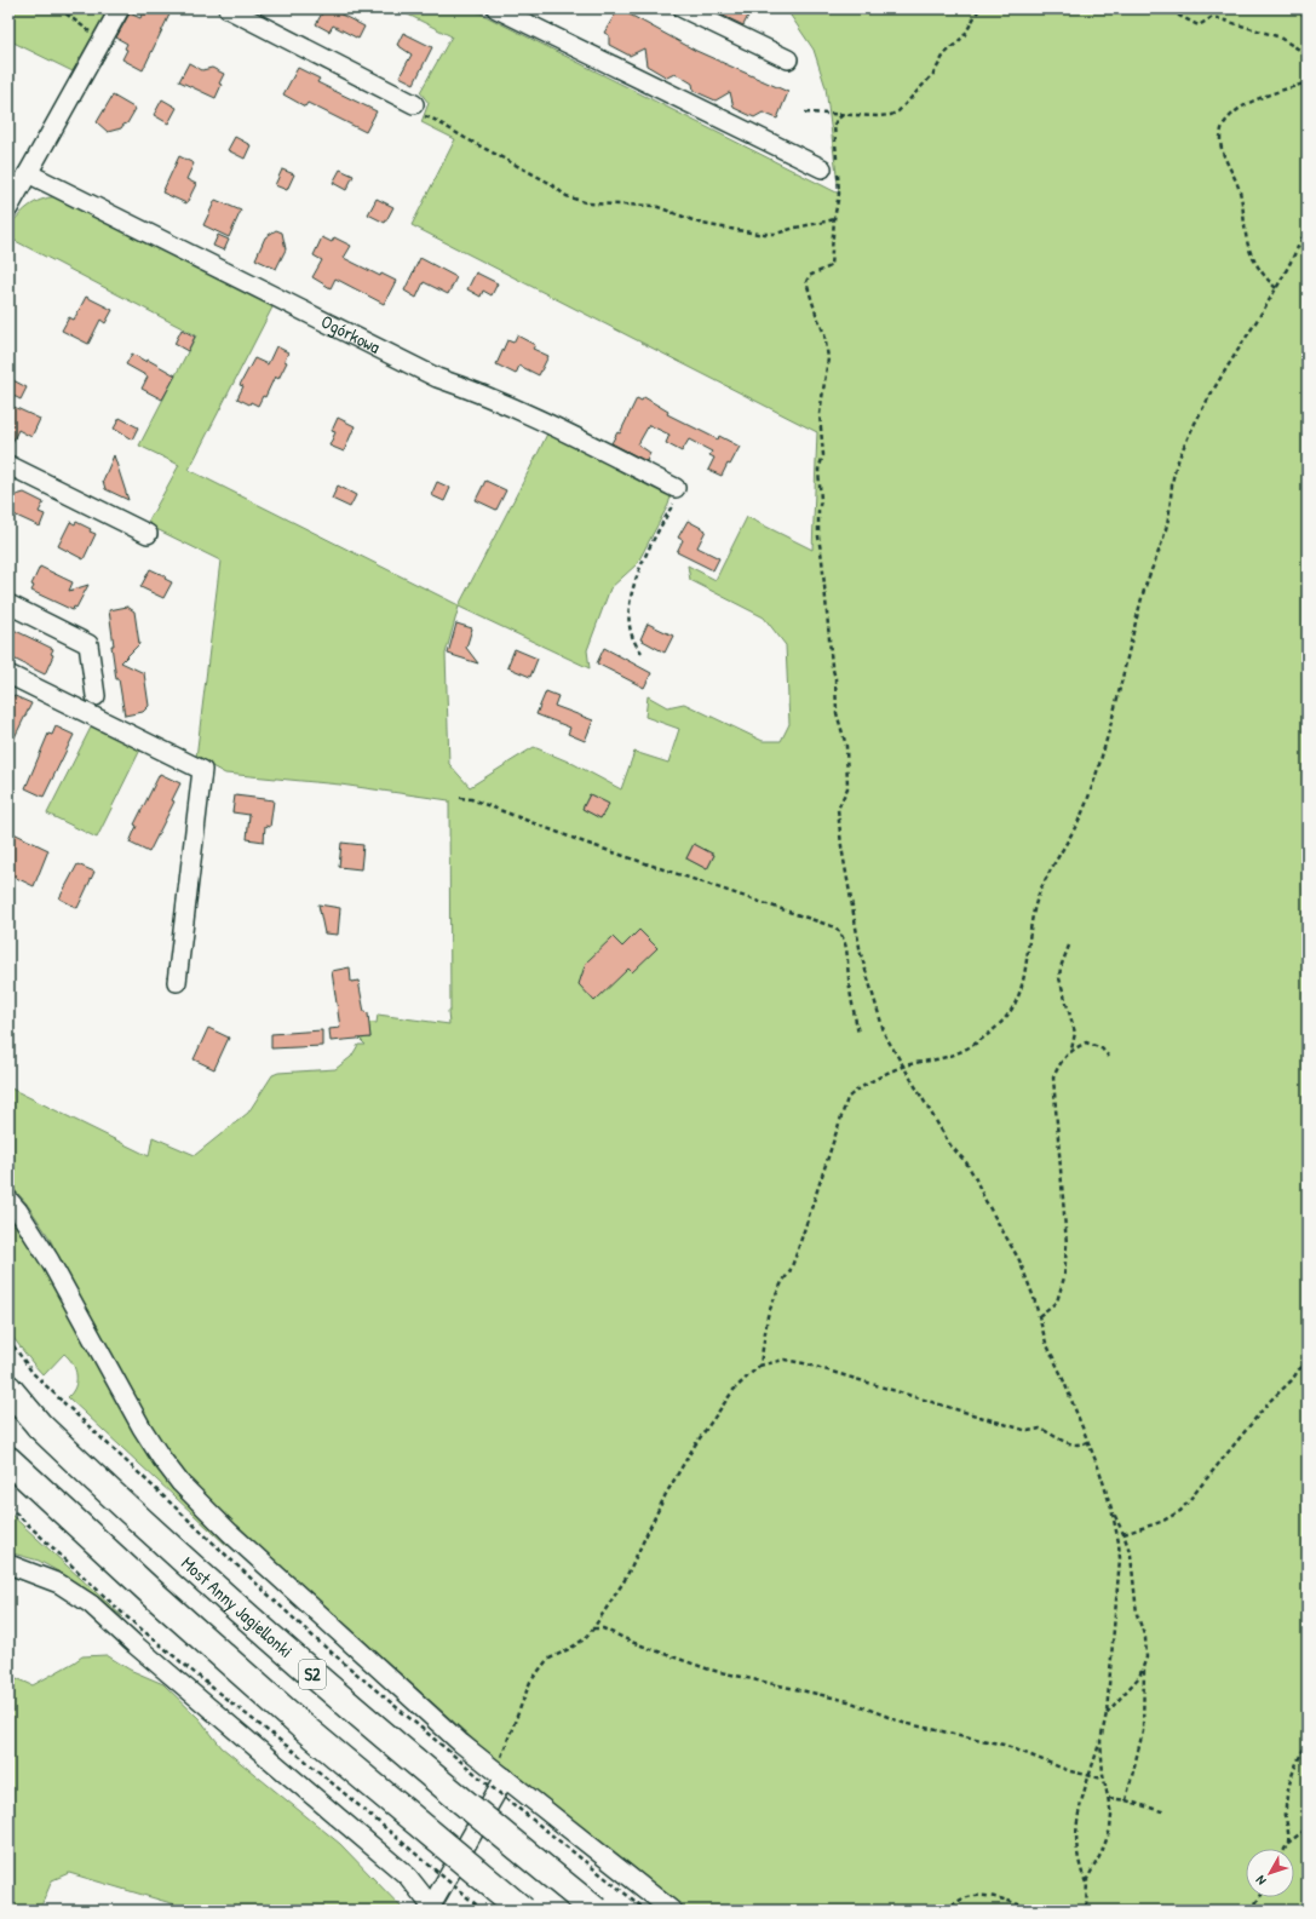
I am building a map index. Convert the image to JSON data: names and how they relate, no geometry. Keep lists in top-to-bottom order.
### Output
{
  "streets": {
    "highway": ["Most Anny Jagiellonki", "S2"],
    "street": ["Ogórkowa"]
  },
  "crossings": [
    ["Most Anny Jagiellonki", "S2"]
  ],
  "north": "bottom left"
}
